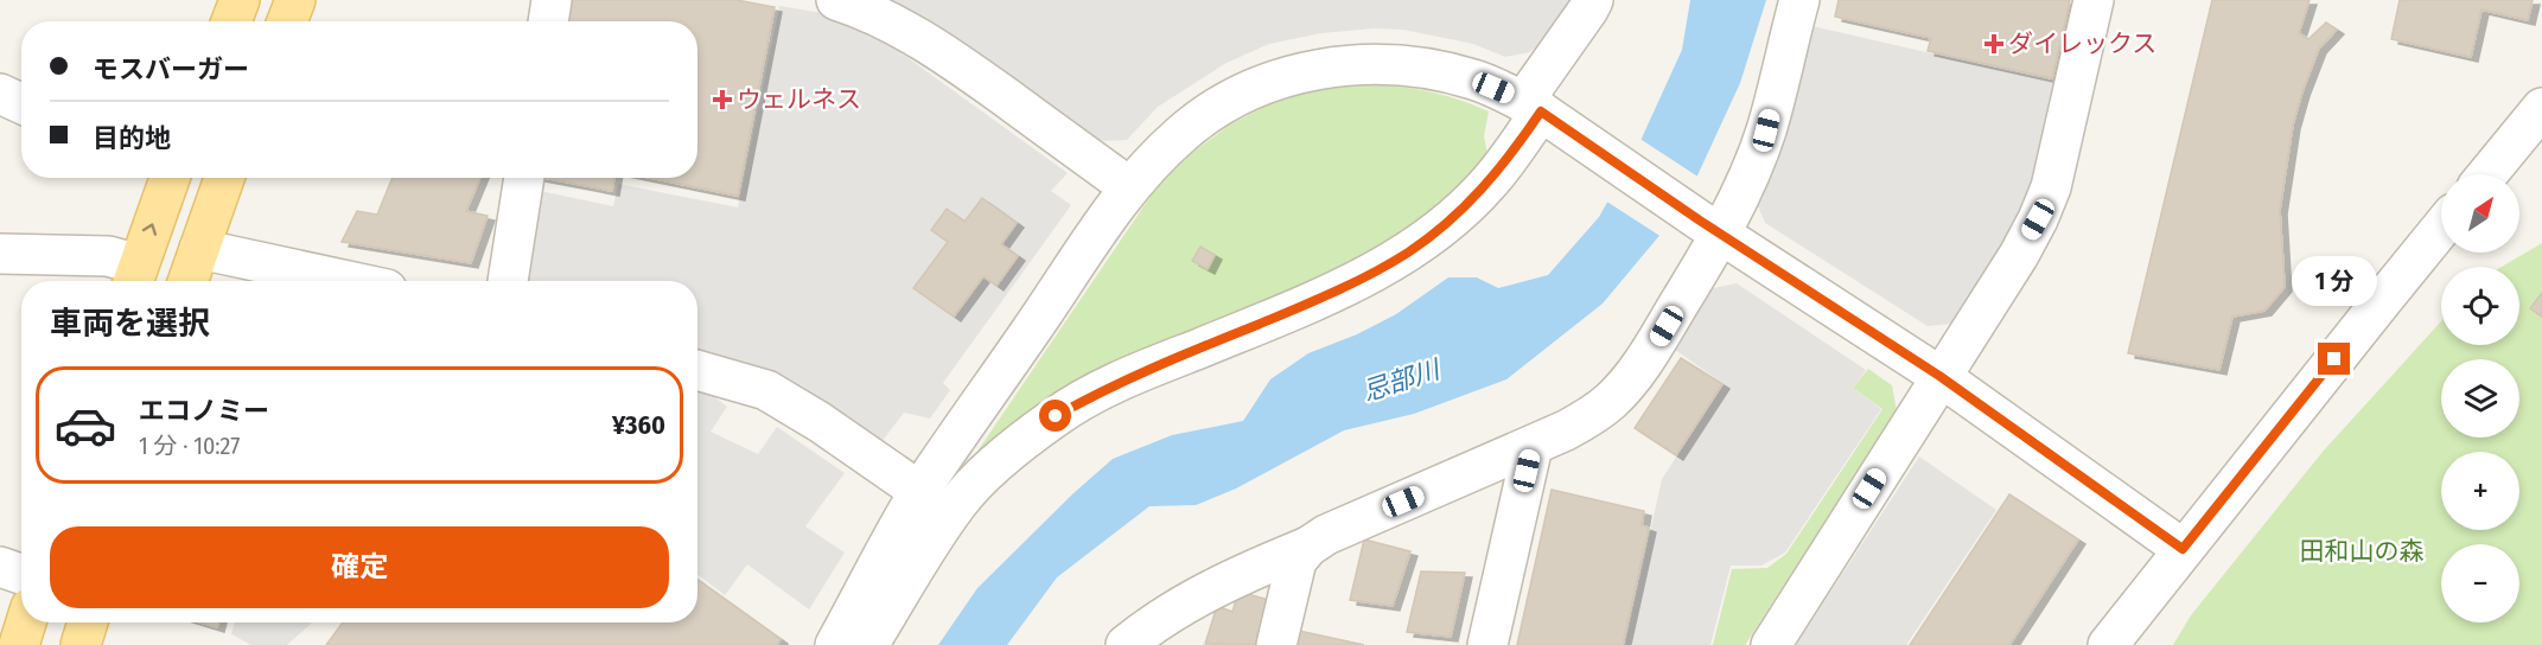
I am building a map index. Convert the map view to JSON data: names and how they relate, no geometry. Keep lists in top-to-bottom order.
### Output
{
  "water": ["忌部川"],
  "parks": ["田和山の森"],
  "places": {
    "health": ["ダイレックス", "ウェルネス"]
  },
  "north": "top right",
  "page": {
    "banner": ["モスバーガー", "目的地"],
    "map_buttons": ["+", "−"],
    "bubble": "1 分",
    "heading": "車両を選択",
    "list": [
      {
        "name": "エコノミー",
        "note": "1 分 · 10:27",
        "value": "¥360"
      }
    ],
    "buttons": "確定"
  }
}
